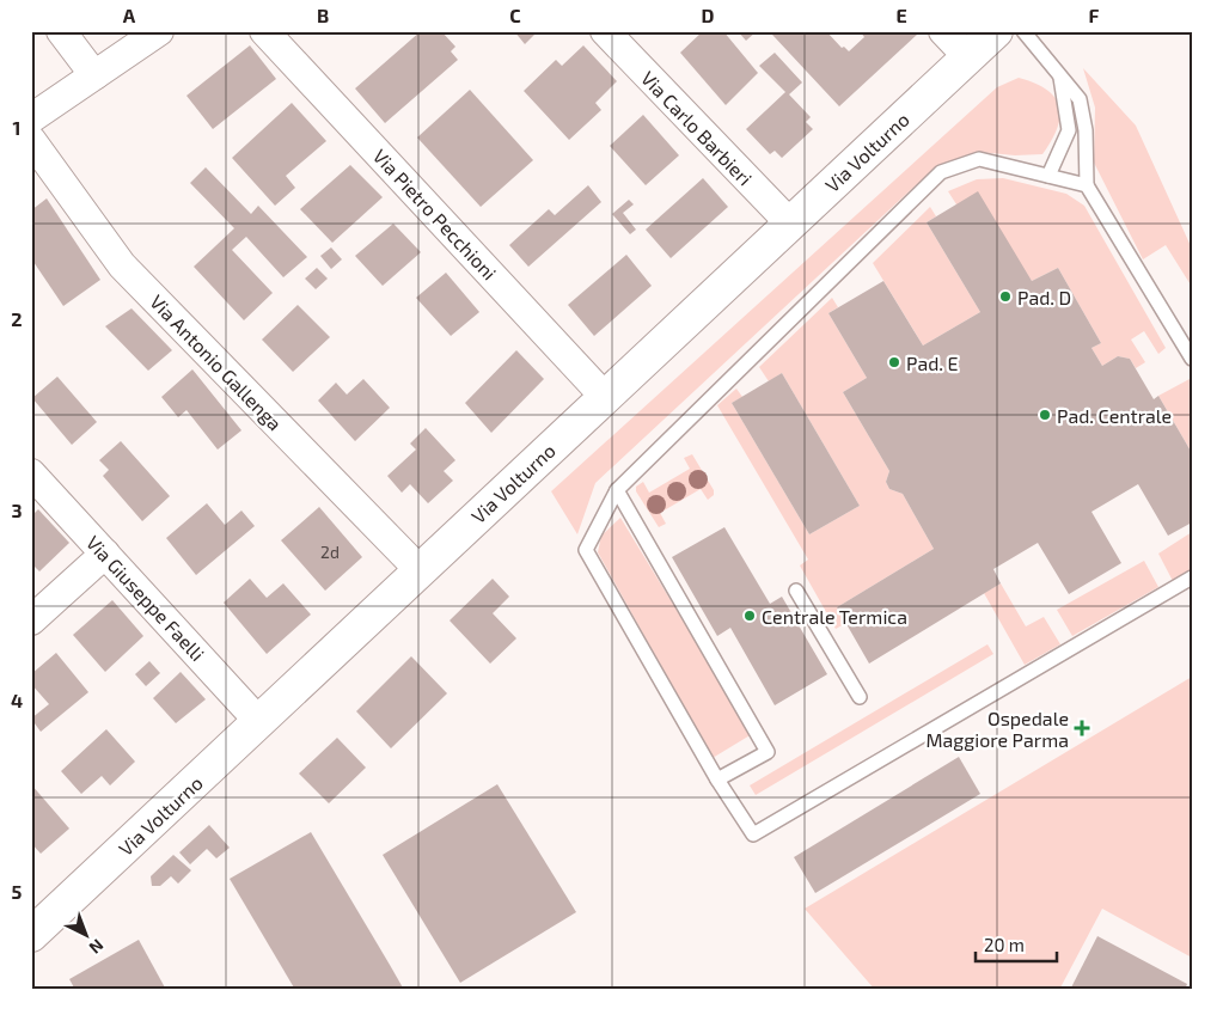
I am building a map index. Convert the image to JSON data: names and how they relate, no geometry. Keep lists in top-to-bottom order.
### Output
{
  "streets": {
    "street": [
      "Via Carlo Barbieri",
      "Via Volturno",
      "Via Pietro Pecchioni",
      "Via Antonio Gallenga",
      "Via Giuseppe Faelli"
    ]
  },
  "crossings": [
    ["Via Carlo Barbieri", "Via Volturno"],
    ["Via Volturno", "Via Pietro Pecchioni"],
    ["Via Volturno", "Via Antonio Gallenga"],
    ["Via Volturno", "Via Giuseppe Faelli"]
  ],
  "places": {
    "other": [
      "Pad. D",
      "Pad. E",
      "Pad. Centrale",
      "Centrale Termica"
    ],
    "health": ["Ospedale Maggiore Parma"]
  },
  "house_numbers": ["2d"],
  "scale_bar": "20 m",
  "north": "bottom right",
  "grid": {
    "columns": [
      "A",
      "B",
      "C",
      "D",
      "E",
      "F"
    ],
    "rows": [
      "1",
      "2",
      "3",
      "4",
      "5"
    ]
  }
}
